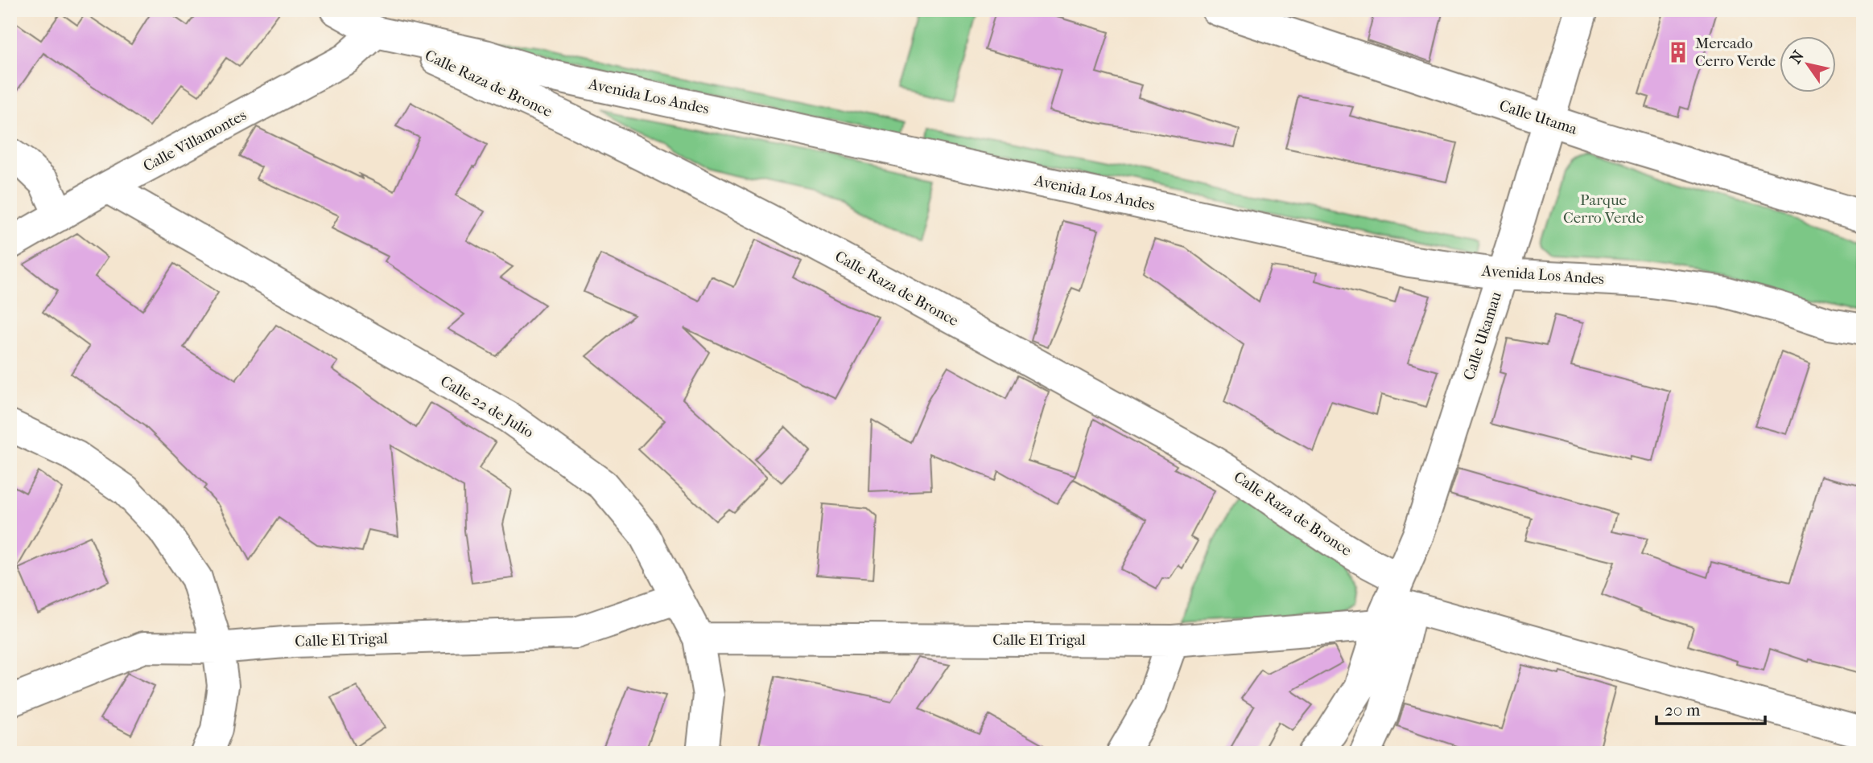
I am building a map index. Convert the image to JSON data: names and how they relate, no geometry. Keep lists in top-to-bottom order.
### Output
{
  "streets": {
    "street": [
      "Calle Raza de Bronce",
      "Avenida Los Andes",
      "Calle Utama",
      "Calle Villamontes",
      "Calle Ukamau",
      "Calle 22 de Julio",
      "Calle El Trigal"
    ]
  },
  "crossings": [
    ["Calle Raza de Bronce", "Avenida Los Andes"],
    ["Calle Raza de Bronce", "Calle Villamontes"],
    ["Calle Raza de Bronce", "Calle Ukamau"],
    ["Calle Raza de Bronce", "Calle El Trigal"],
    ["Avenida Los Andes", "Calle Villamontes"],
    ["Avenida Los Andes", "Calle Ukamau"],
    ["Calle Utama", "Calle Ukamau"],
    ["Calle Villamontes", "Calle 22 de Julio"],
    ["Calle Ukamau", "Calle El Trigal"],
    ["Calle 22 de Julio", "Calle El Trigal"]
  ],
  "parks": ["Parque Cerro Verde"],
  "places": {
    "building": ["Mercado Cerro Verde"]
  },
  "scale_bar": "20 m",
  "north": "top left"
}
